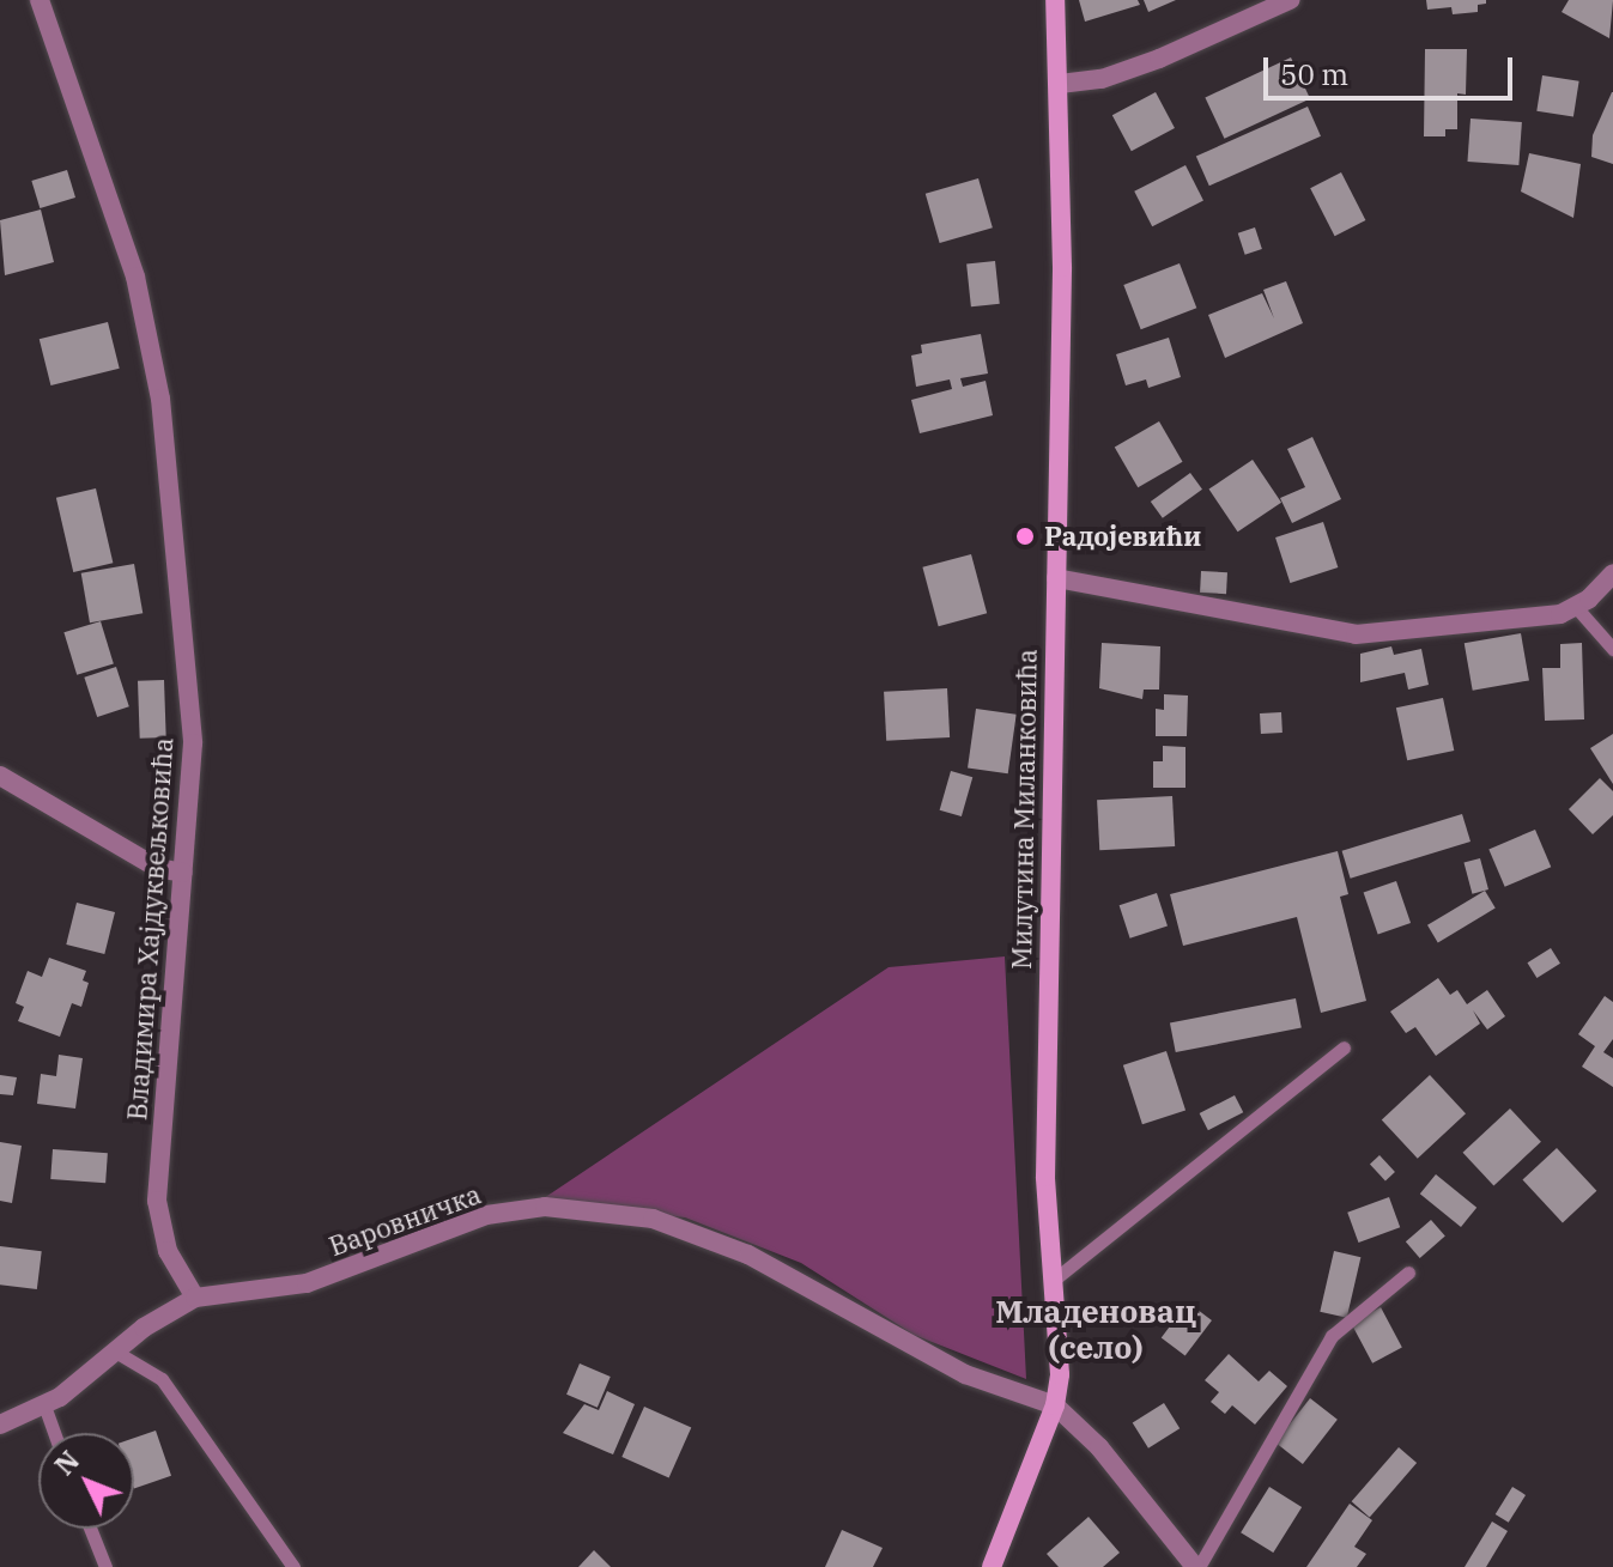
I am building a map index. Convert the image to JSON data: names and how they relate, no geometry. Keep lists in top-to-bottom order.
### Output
{
  "streets": {
    "main road": ["Милутина Миланковића"],
    "street": ["Владимира Хајдуквељковића", "Варовничка"]
  },
  "crossings": [
    ["Милутина Миланковића", "Варовничка"],
    ["Владимира Хајдуквељковића", "Варовничка"]
  ],
  "districts": ["Младеновац (село)"],
  "places": ["Радојевићи"],
  "scale_bar": "50 m",
  "north": "top left"
}
